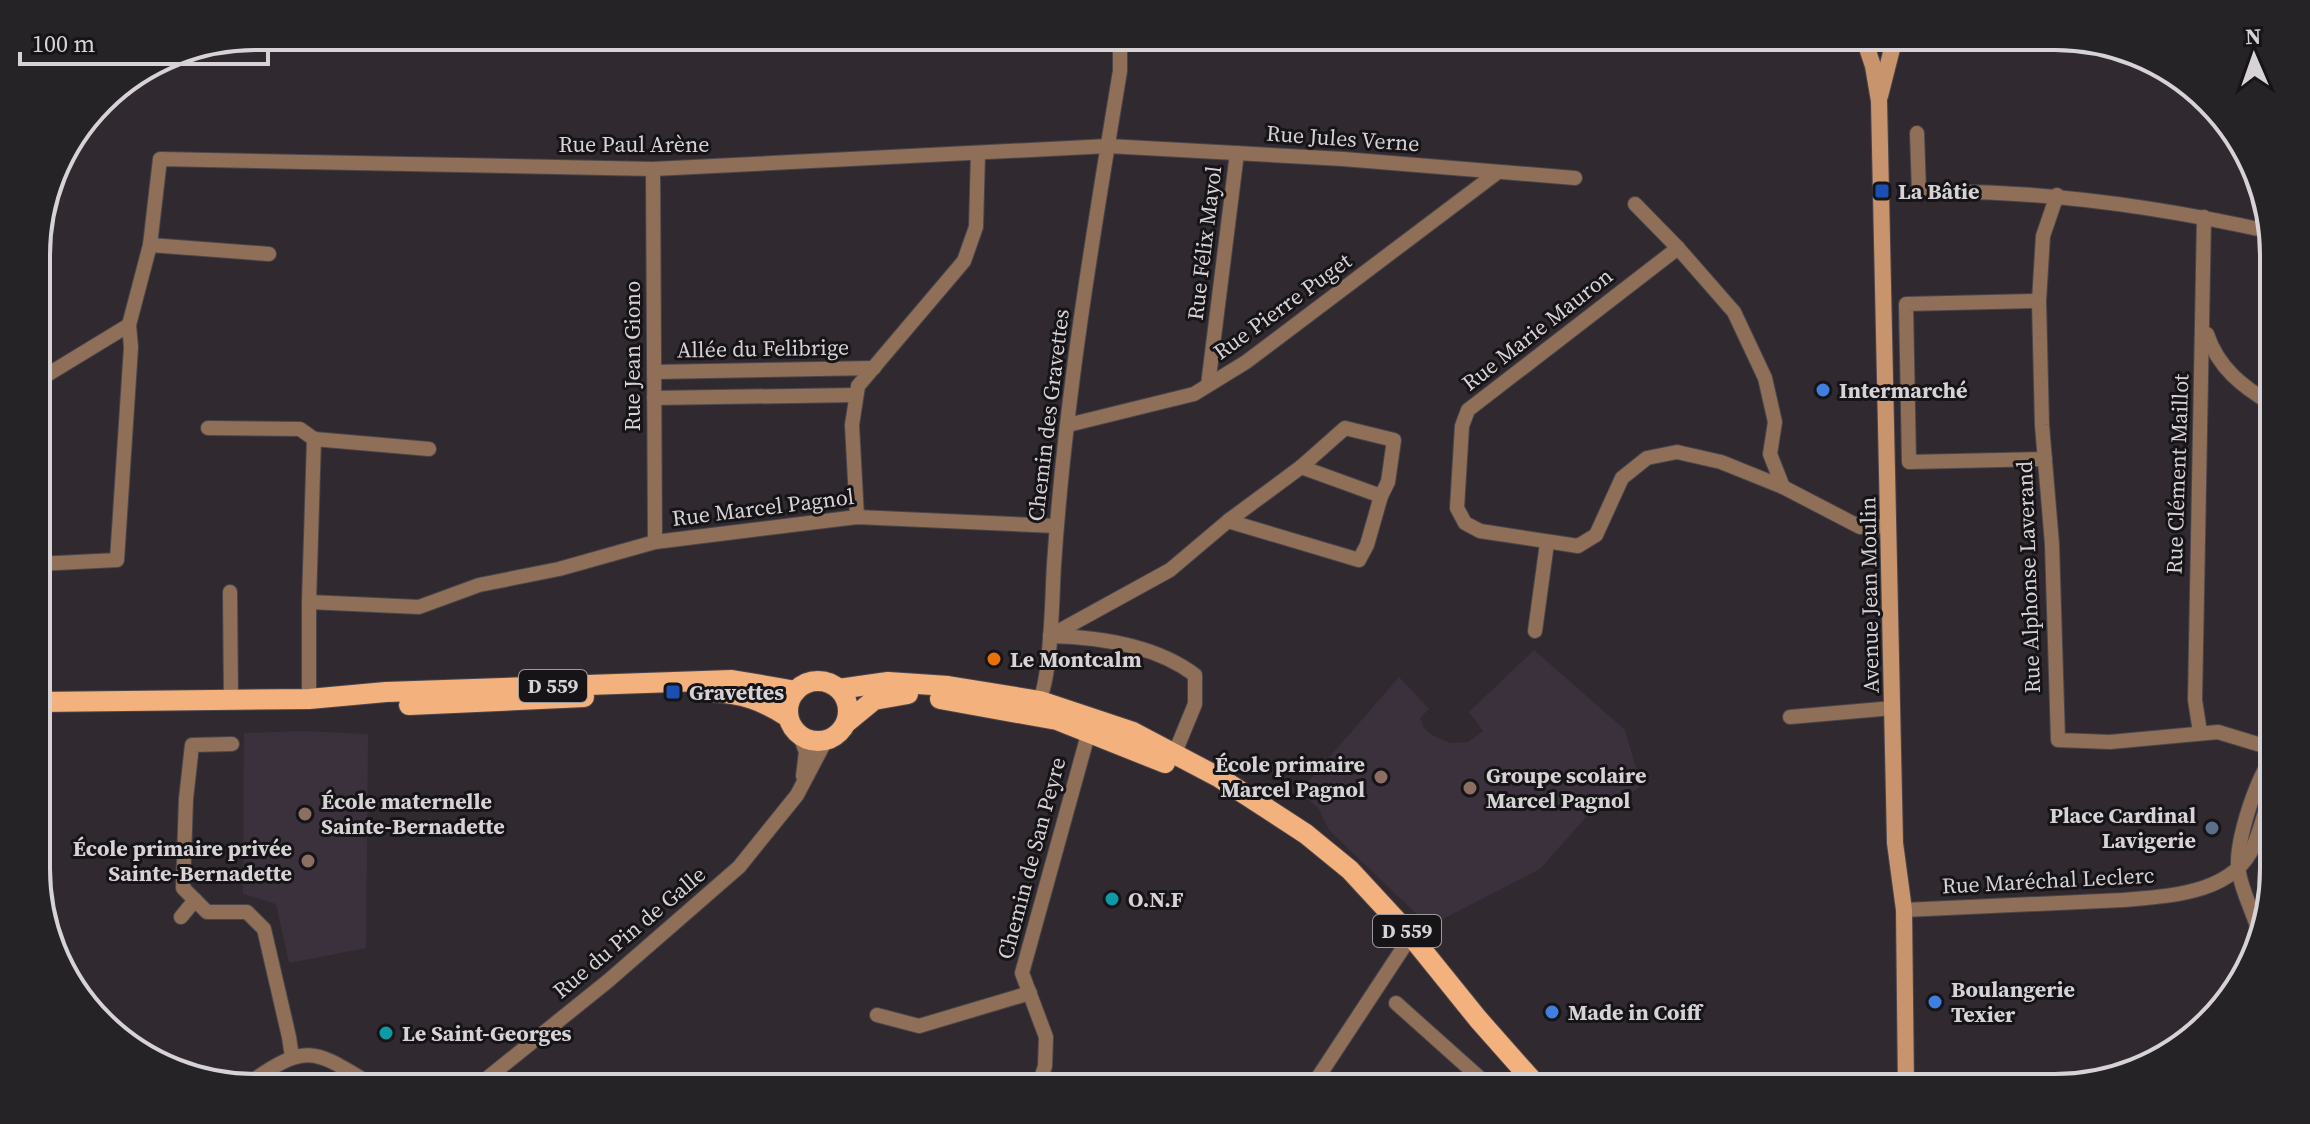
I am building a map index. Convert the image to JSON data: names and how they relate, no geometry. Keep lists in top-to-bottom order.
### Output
{
  "streets": {
    "main road": ["D 559"],
    "street": [
      "Rue Jules Verne",
      "Rue Paul Arène",
      "Rue Félix Mayol",
      "Rue Pierre Puget",
      "Rue Marie Mauron",
      "Allée du Felibrige",
      "Rue Jean Giono",
      "Chemin des Gravettes",
      "Rue Clément Maillot",
      "Rue Marcel Pagnol",
      "Rue Alphonse Laverand",
      "Avenue Jean Moulin",
      "Chemin de San Peyre",
      "Rue Maréchal Leclerc",
      "Rue du Pin de Galle"
    ]
  },
  "crossings": [
    ["Rue Jules Verne", "Rue Paul Arène"],
    ["Rue Jules Verne", "Rue Félix Mayol"],
    ["Rue Jules Verne", "Rue Pierre Puget"],
    ["Rue Jules Verne", "Chemin des Gravettes"],
    ["Rue Paul Arène", "Rue Jean Giono"],
    ["Rue Paul Arène", "Chemin des Gravettes"],
    ["Rue Félix Mayol", "Rue Pierre Puget"],
    ["Rue Pierre Puget", "Chemin des Gravettes"],
    ["Rue Marie Mauron", "Avenue Jean Moulin"],
    ["Allée du Felibrige", "Rue Jean Giono"],
    ["Rue Jean Giono", "Rue Marcel Pagnol"],
    ["Chemin des Gravettes", "Rue Marcel Pagnol"],
    ["Chemin des Gravettes", "D 559"],
    ["Rue Clément Maillot", "Rue Alphonse Laverand"],
    ["Avenue Jean Moulin", "Rue Maréchal Leclerc"],
    ["D 559", "Chemin de San Peyre"],
    ["D 559", "Rue du Pin de Galle"]
  ],
  "places": {
    "transit": ["La Bâtie", "Gravettes"],
    "other": [
      "Intermarché",
      "Le Montcalm",
      "École primaire Marcel Pagnol",
      "Groupe scolaire Marcel Pagnol",
      "École maternelle Sainte-Bernadette",
      "Place Cardinal Lavigerie",
      "École primaire privée Sainte-Bernadette",
      "O.N.F",
      "Boulangerie Texier",
      "Made in Coiff",
      "Le Saint-Georges"
    ]
  },
  "scale_bar": "100 m",
  "north": "top"
}
